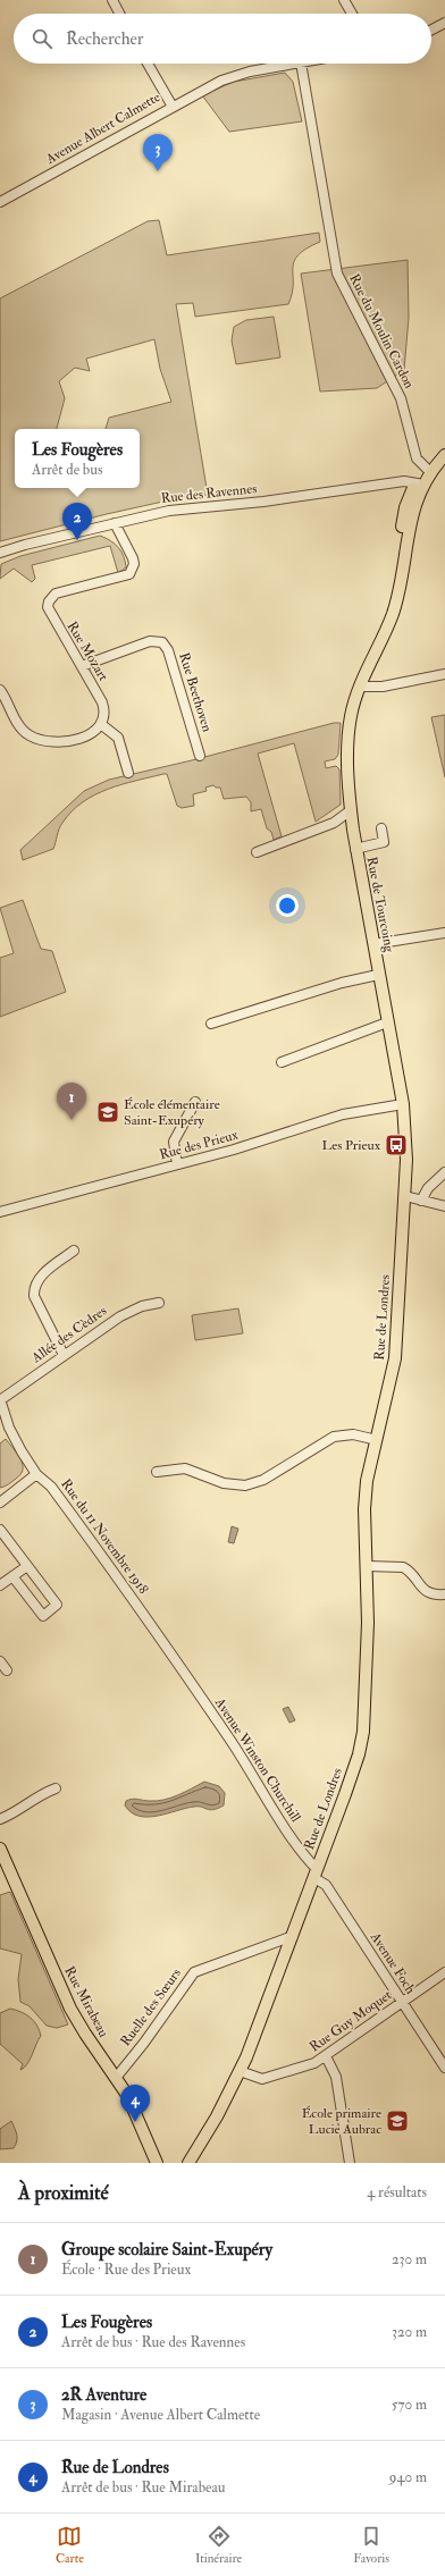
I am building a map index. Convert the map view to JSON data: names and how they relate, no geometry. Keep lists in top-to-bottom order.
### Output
{
  "streets": {
    "main road": ["Rue de Tourcoing", "Rue de Londres", "Rue Mirabeau"],
    "street": [
      "Avenue Albert Calmette",
      "Rue du Moulin Cardon",
      "Rue des Ravennes",
      "Rue Mozart",
      "Rue Beethoven",
      "Rue des Prieux",
      "Allée des Cèdres",
      "Rue du 11 Novembre 1918",
      "Avenue Winston Churchill",
      "Avenue Foch",
      "Ruelle des Sœurs",
      "Rue Guy Moquet"
    ]
  },
  "crossings": [
    ["Rue du Moulin Cardon", "Rue de Tourcoing"],
    ["Rue des Ravennes", "Rue Mozart"],
    ["Rue des Ravennes", "Rue de Tourcoing"],
    ["Rue Mozart", "Rue Beethoven"],
    ["Rue de Tourcoing", "Rue des Prieux"],
    ["Rue de Tourcoing", "Rue de Londres"],
    ["Rue de Londres", "Avenue Winston Churchill"],
    ["Rue de Londres", "Avenue Foch"],
    ["Rue de Londres", "Ruelle des Sœurs"],
    ["Rue de Londres", "Rue Guy Moquet"],
    ["Allée des Cèdres", "Rue du 11 Novembre 1918"],
    ["Rue du 11 Novembre 1918", "Avenue Winston Churchill"],
    ["Avenue Winston Churchill", "Avenue Foch"],
    ["Avenue Foch", "Rue Guy Moquet"],
    ["Rue Mirabeau", "Ruelle des Sœurs"]
  ],
  "places": {
    "school or university": ["École élémentaire Saint-Exupéry", "École primaire Lucie Aubrac"],
    "bus stop": ["Les Prieux"]
  },
  "page": {
    "search": "Rechercher",
    "pins": [
      "3",
      "2",
      "1",
      "4"
    ],
    "popup": ["Les Fougères", "Arrêt de bus"],
    "heading": ["À proximité", "4 résultats"],
    "list": [
      {
        "mark": "1",
        "name": "Groupe scolaire Saint-Exupéry",
        "note": "École · Rue des Prieux",
        "value": "230 m"
      },
      {
        "mark": "2",
        "name": "Les Fougères",
        "note": "Arrêt de bus · Rue des Ravennes",
        "value": "320 m"
      },
      {
        "mark": "3",
        "name": "2R Aventure",
        "note": "Magasin · Avenue Albert Calmette",
        "value": "570 m"
      },
      {
        "mark": "4",
        "name": "Rue de Londres",
        "note": "Arrêt de bus · Rue Mirabeau",
        "value": "940 m"
      }
    ],
    "nav": ["Carte", "Itinéraire", "Favoris"]
  }
}
